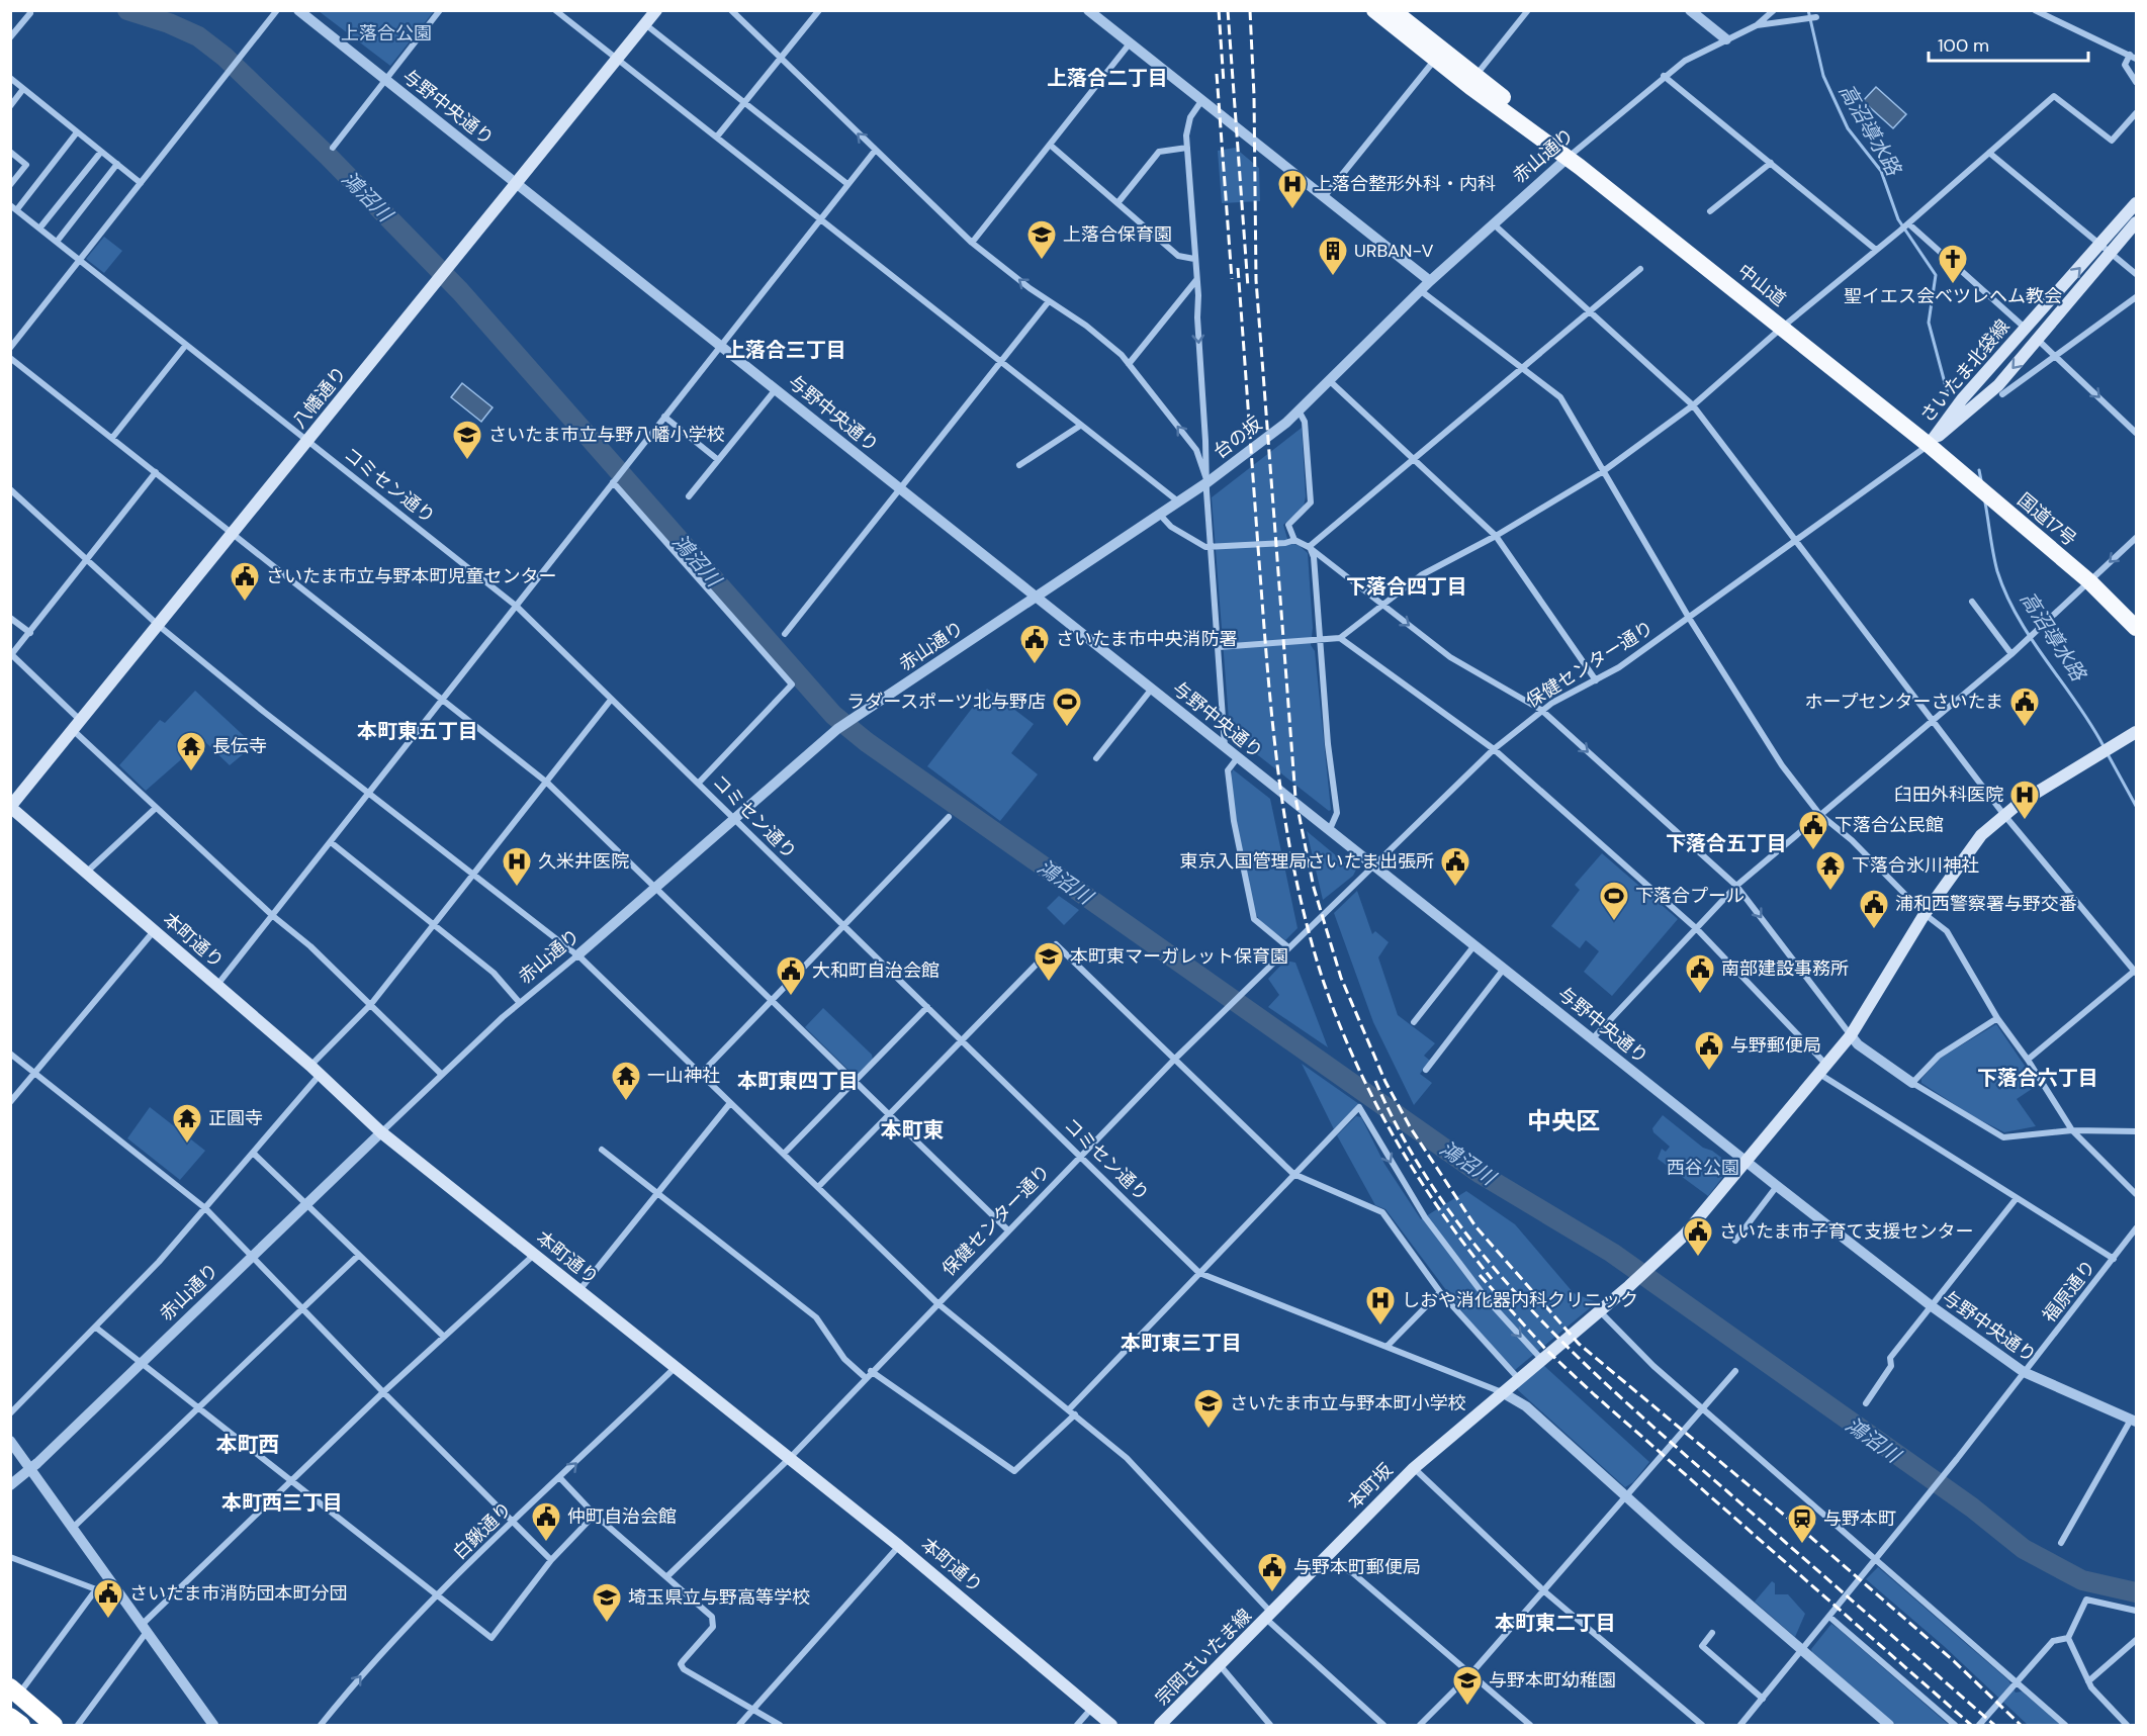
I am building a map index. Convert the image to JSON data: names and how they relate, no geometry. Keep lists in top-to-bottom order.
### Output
{
  "streets": {
    "highway": ["中山道", "国道17号"],
    "main road": [
      "さいたま北袋線",
      "八幡通り",
      "本町通り",
      "本町坂",
      "宗岡さいたま線"
    ],
    "street": [
      "与野中央通り",
      "赤山通り",
      "台の坂",
      "コミセン通り",
      "保健センター通り",
      "福原通り",
      "白鍬通り"
    ]
  },
  "crossings": [
    ["与野中央通り", "赤山通り"],
    ["与野中央通り", "八幡通り"],
    ["与野中央通り", "保健センター通り"],
    ["与野中央通り", "福原通り"],
    ["与野中央通り", "本町坂"],
    ["赤山通り", "中山道"],
    ["赤山通り", "台の坂"],
    ["赤山通り", "コミセン通り"],
    ["赤山通り", "本町通り"],
    ["中山道", "さいたま北袋線"],
    ["中山道", "国道17号"],
    ["中山道", "保健センター通り"],
    ["さいたま北袋線", "国道17号"],
    ["さいたま北袋線", "保健センター通り"],
    ["八幡通り", "コミセン通り"],
    ["八幡通り", "本町通り"],
    ["コミセン通り", "保健センター通り"],
    ["コミセン通り", "本町坂"],
    ["国道17号", "保健センター通り"],
    ["保健センター通り", "本町通り"],
    ["本町通り", "白鍬通り"],
    ["本町坂", "宗岡さいたま線"]
  ],
  "one_way": ["白鍬通り"],
  "districts": [
    "上落合二丁目",
    "上落合三丁目",
    "下落合四丁目",
    "本町東五丁目",
    "下落合五丁目",
    "下落合六丁目",
    "本町東四丁目",
    "中央区",
    "本町東",
    "本町東三丁目",
    "本町西",
    "本町西三丁目",
    "本町東二丁目"
  ],
  "water": ["高沼導水路", "鴻沼川"],
  "parks": ["上落合公園", "西谷公園"],
  "places": {
    "hospital": [
      "上落合整形外科・内科",
      "臼田外科医院",
      "久米井医院",
      "しおや消化器内科クリニック"
    ],
    "school or university": [
      "上落合保育園",
      "さいたま市立与野八幡小学校",
      "本町東マーガレット保育園",
      "さいたま市立与野本町小学校",
      "埼玉県立与野高等学校",
      "与野本町幼稚園"
    ],
    "building": ["URBAN-V"],
    "church": ["聖イエス会ベツレヘム教会"],
    "public building": [
      "さいたま市立与野本町児童センター",
      "さいたま市中央消防署",
      "ホープセンターさいたま",
      "下落合公民館",
      "東京入国管理局さいたま出張所",
      "浦和西警察署与野交番",
      "南部建設事務所",
      "大和町自治会館",
      "与野郵便局",
      "さいたま市子育て支援センター",
      "仲町自治会館",
      "与野本町郵便局",
      "さいたま市消防団本町分団"
    ],
    "sports": ["ラダースポーツ北与野店", "下落合プール"],
    "temple": [
      "長伝寺",
      "下落合氷川神社",
      "一山神社",
      "正圓寺"
    ],
    "station": ["与野本町"]
  },
  "scale_bar": "100 m"
}
